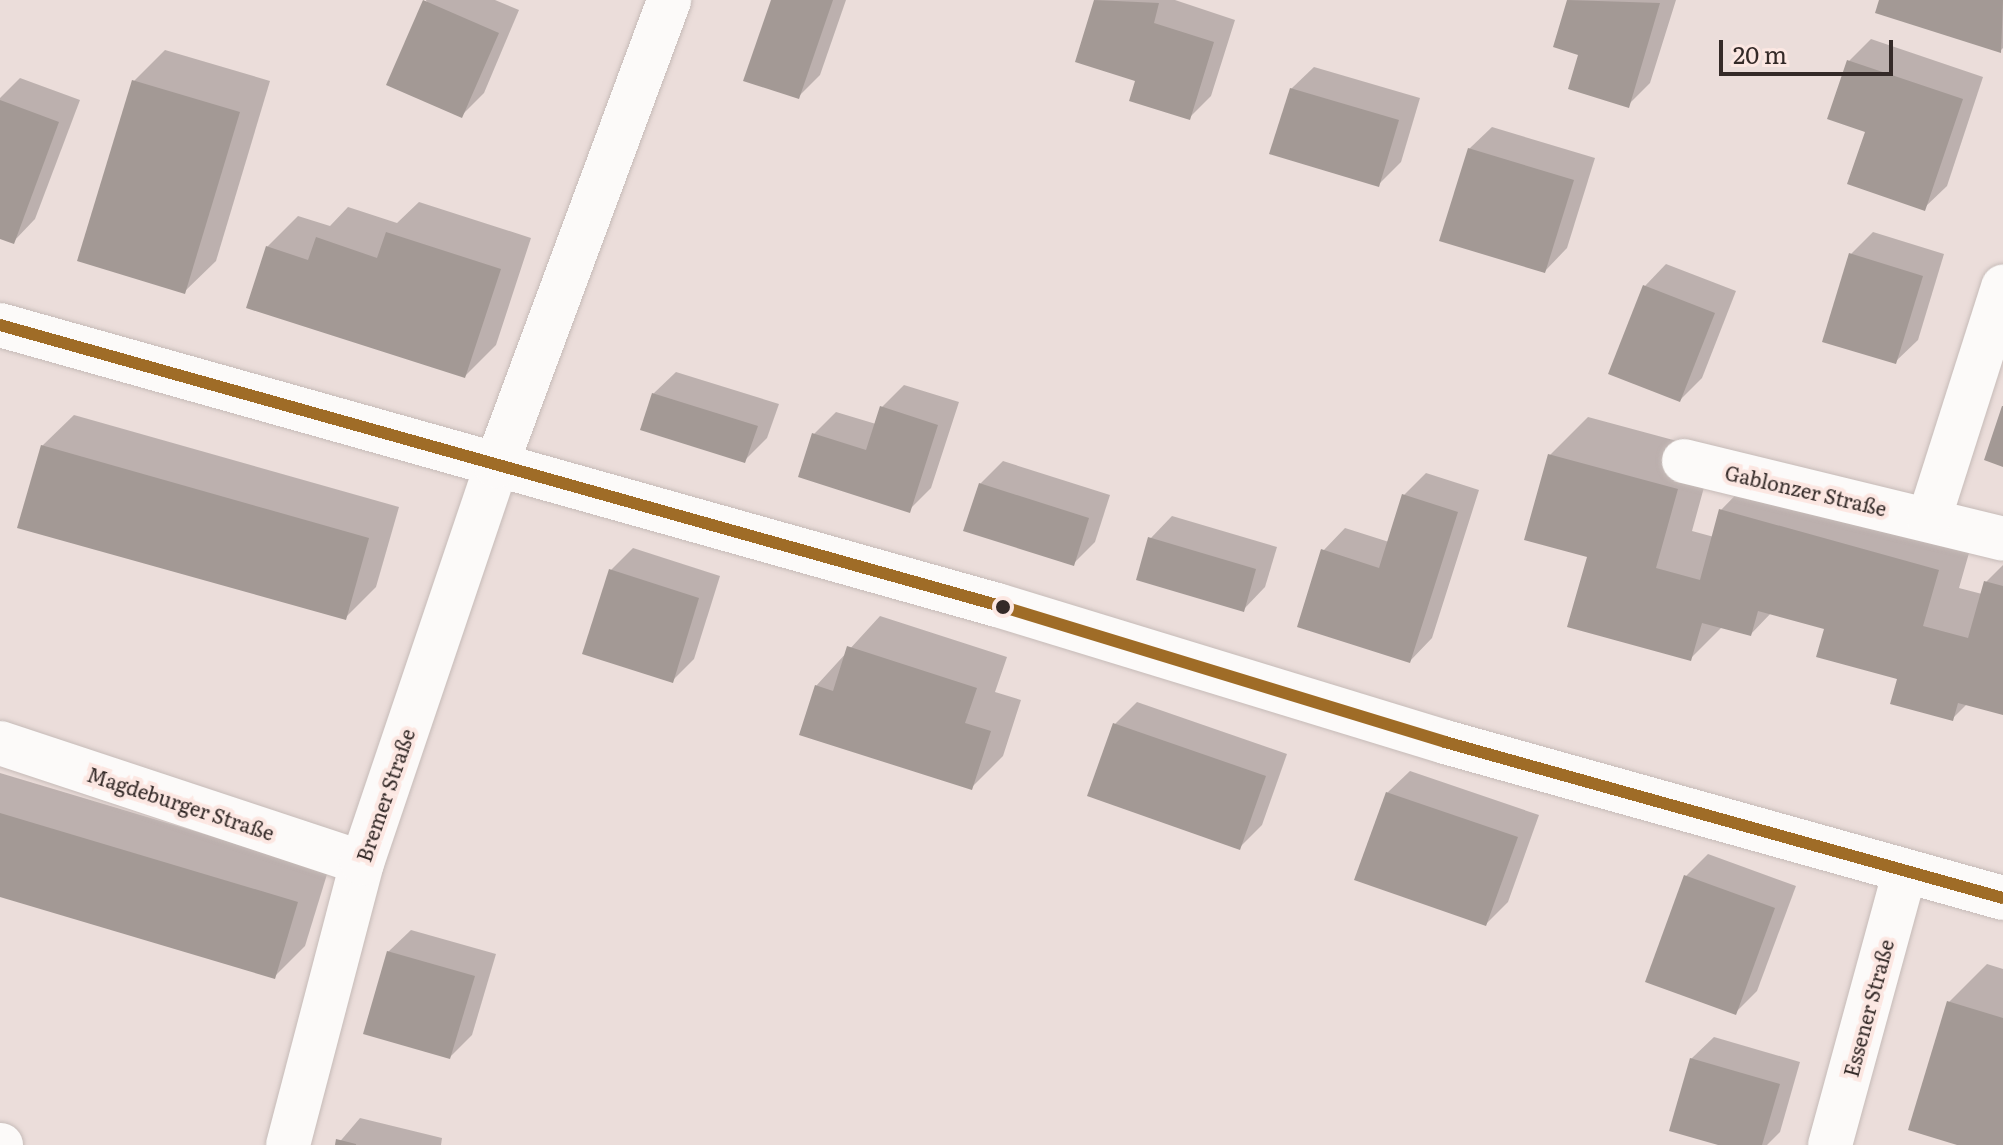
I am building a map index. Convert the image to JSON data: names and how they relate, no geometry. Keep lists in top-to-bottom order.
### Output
{
  "streets": {
    "street": [
      "Gablonzer Straße",
      "Bremer Straße",
      "Magdeburger Straße",
      "Essener Straße"
    ]
  },
  "crossings": [
    ["Bremer Straße", "Magdeburger Straße"]
  ],
  "scale_bar": "20 m"
}
